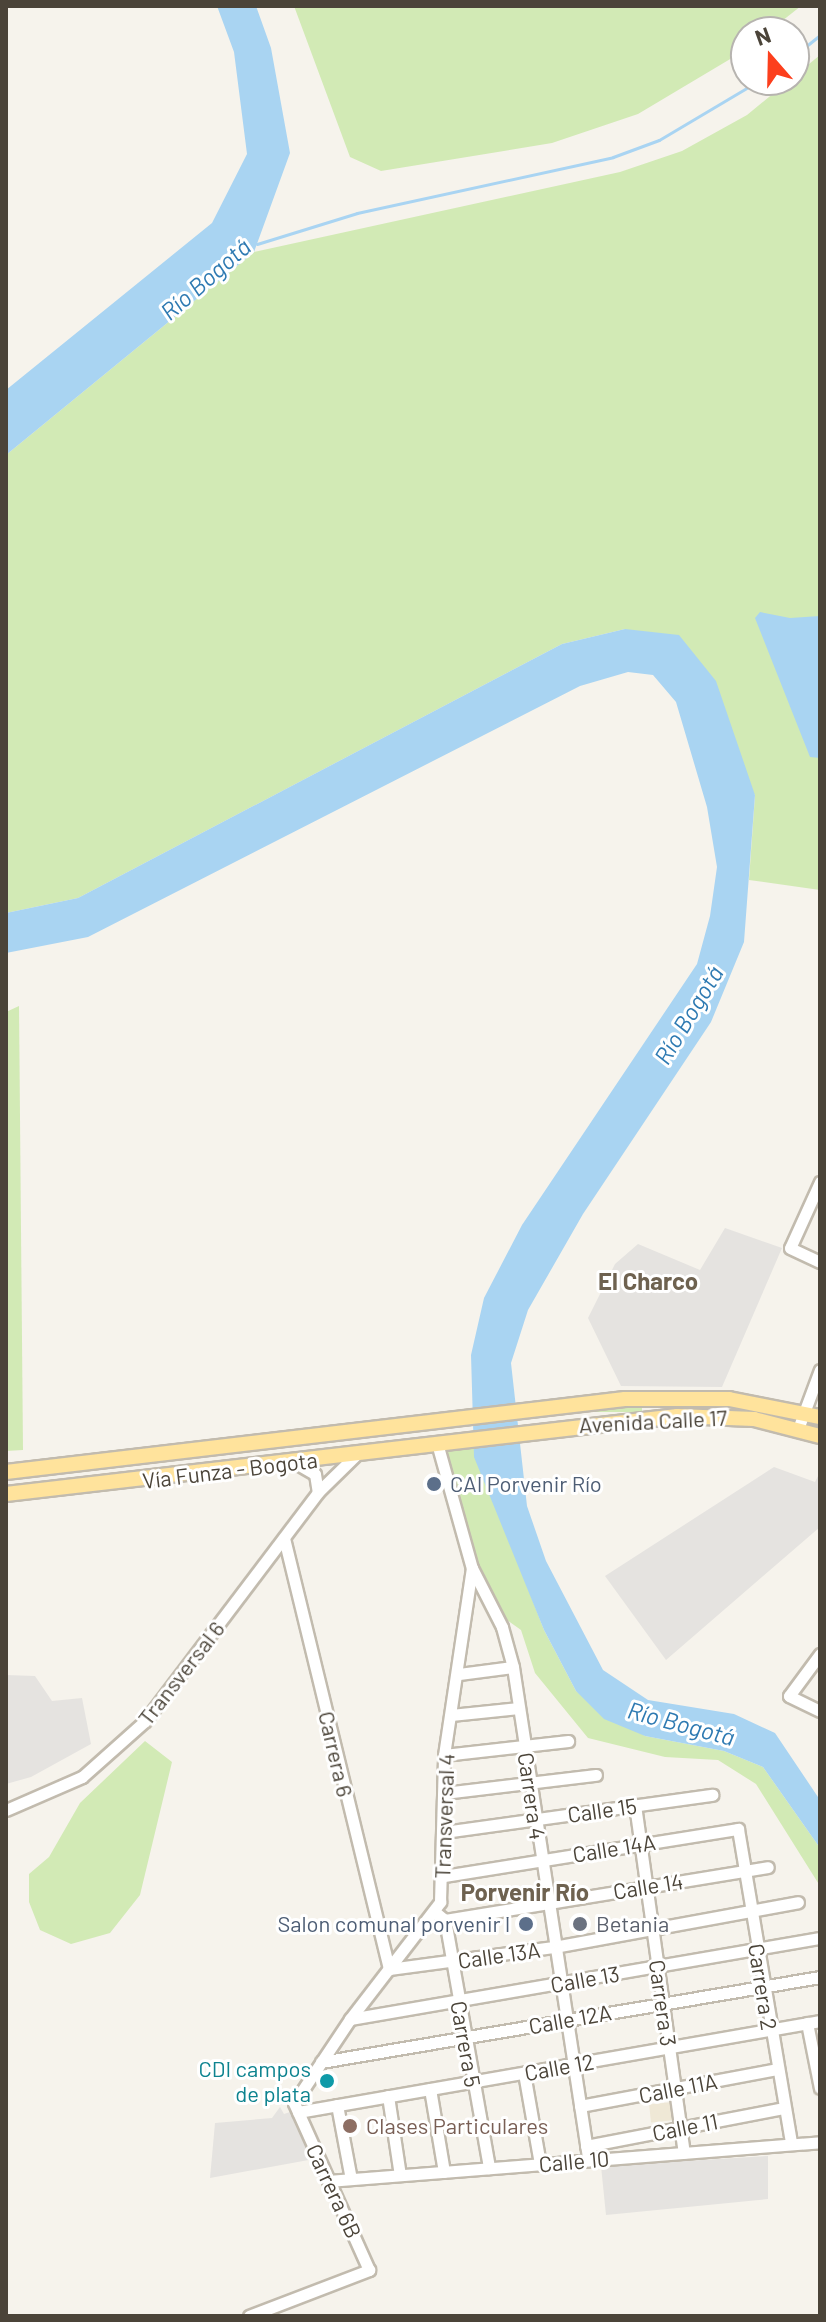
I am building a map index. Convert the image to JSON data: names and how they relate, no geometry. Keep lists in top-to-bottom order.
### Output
{
  "streets": {
    "main road": ["Avenida Calle 17", "Vía Funza - Bogota"],
    "street": [
      "Transversal 6",
      "Carrera 6",
      "Carrera 4",
      "Calle 15",
      "Transversal 4",
      "Calle 14A",
      "Calle 14",
      "Calle 13A",
      "Calle 13",
      "Carrera 2",
      "Carrera 3",
      "Calle 12A",
      "Carrera 5",
      "Calle 12",
      "Calle 11A",
      "Calle 11",
      "Calle 10",
      "Carrera 6B"
    ]
  },
  "crossings": [
    ["Avenida Calle 17", "Vía Funza - Bogota"],
    ["Vía Funza - Bogota", "Transversal 6"],
    ["Vía Funza - Bogota", "Carrera 4"],
    ["Transversal 6", "Carrera 6"],
    ["Carrera 6", "Transversal 4"],
    ["Carrera 6", "Calle 13A"],
    ["Carrera 4", "Calle 15"],
    ["Carrera 4", "Transversal 4"],
    ["Carrera 4", "Calle 14A"],
    ["Carrera 4", "Calle 14"],
    ["Carrera 4", "Calle 13A"],
    ["Carrera 4", "Calle 13"],
    ["Carrera 4", "Calle 12A"],
    ["Carrera 4", "Calle 12"],
    ["Carrera 4", "Calle 11A"],
    ["Carrera 4", "Calle 11"],
    ["Carrera 4", "Calle 10"],
    ["Calle 15", "Transversal 4"],
    ["Calle 15", "Carrera 3"],
    ["Transversal 4", "Calle 14A"],
    ["Transversal 4", "Calle 14"],
    ["Transversal 4", "Calle 13A"],
    ["Transversal 4", "Calle 13"],
    ["Transversal 4", "Calle 12A"],
    ["Transversal 4", "Carrera 5"],
    ["Transversal 4", "Calle 12"],
    ["Transversal 4", "Carrera 6B"],
    ["Calle 14A", "Carrera 2"],
    ["Calle 14A", "Carrera 3"],
    ["Calle 14", "Carrera 2"],
    ["Calle 14", "Carrera 3"],
    ["Calle 14", "Carrera 5"],
    ["Calle 13A", "Carrera 2"],
    ["Calle 13A", "Carrera 3"],
    ["Calle 13A", "Carrera 5"],
    ["Calle 13", "Carrera 2"],
    ["Calle 13", "Carrera 3"],
    ["Calle 13", "Carrera 5"],
    ["Carrera 2", "Calle 12A"],
    ["Carrera 2", "Calle 12"],
    ["Carrera 2", "Calle 11A"],
    ["Carrera 2", "Calle 11"],
    ["Carrera 2", "Calle 10"],
    ["Carrera 3", "Calle 12A"],
    ["Carrera 3", "Calle 12"],
    ["Carrera 3", "Calle 11A"],
    ["Carrera 3", "Calle 11"],
    ["Carrera 3", "Calle 10"],
    ["Calle 12A", "Carrera 5"],
    ["Carrera 5", "Calle 12"],
    ["Carrera 5", "Calle 10"],
    ["Calle 12", "Carrera 6B"],
    ["Calle 10", "Carrera 6B"]
  ],
  "districts": ["El Charco", "Porvenir Río"],
  "water": ["Río Bogotá"],
  "places": [
    "CAI Porvenir Río",
    "Salon comunal porvenir l",
    "Betania",
    "CDI campos de plata",
    "Clases Particulares"
  ],
  "north": "top"
}
